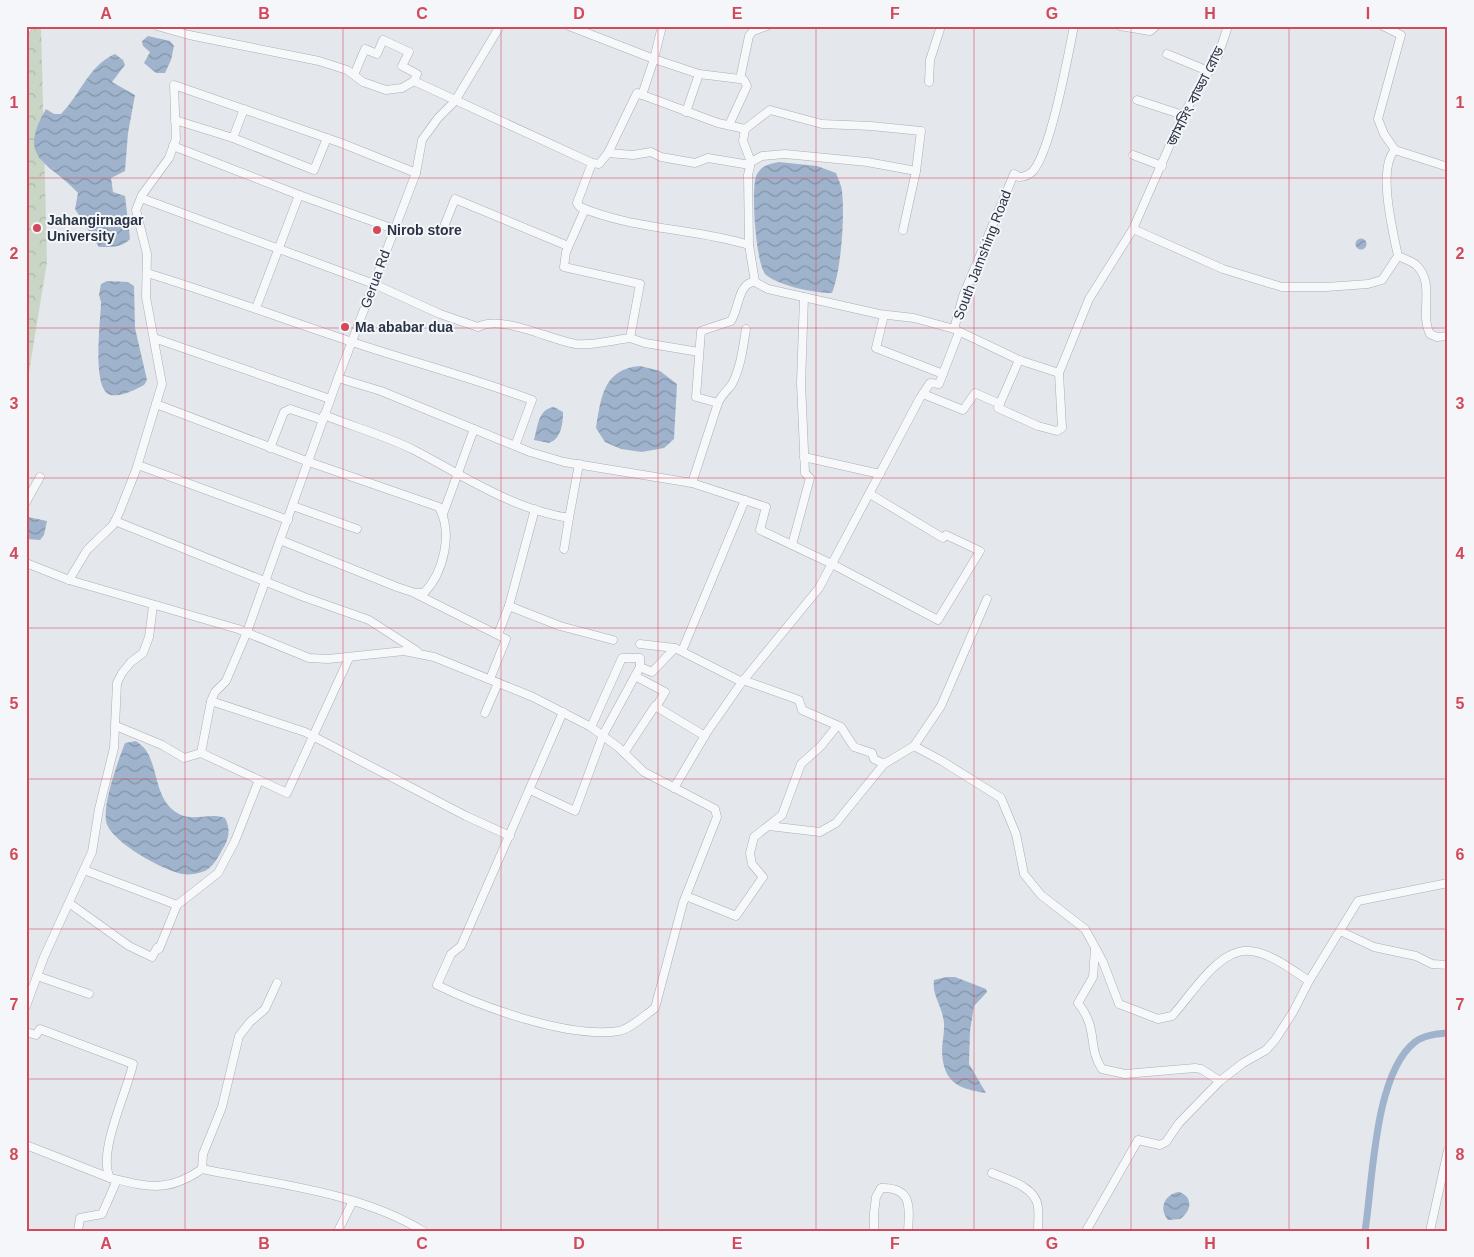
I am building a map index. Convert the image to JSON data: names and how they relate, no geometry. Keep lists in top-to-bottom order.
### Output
{
  "streets": {
    "street": ["জামসিং বাড্ডা রোড", "South Jamshing Road", "Gerua Rd"]
  },
  "places": ["Jahangirnagar University", "Nirob store", "Ma ababar dua"],
  "grid": {
    "columns": [
      "A",
      "B",
      "C",
      "D",
      "E",
      "F",
      "G",
      "H",
      "I"
    ],
    "rows": [
      "1",
      "2",
      "3",
      "4",
      "5",
      "6",
      "7",
      "8"
    ]
  }
}
